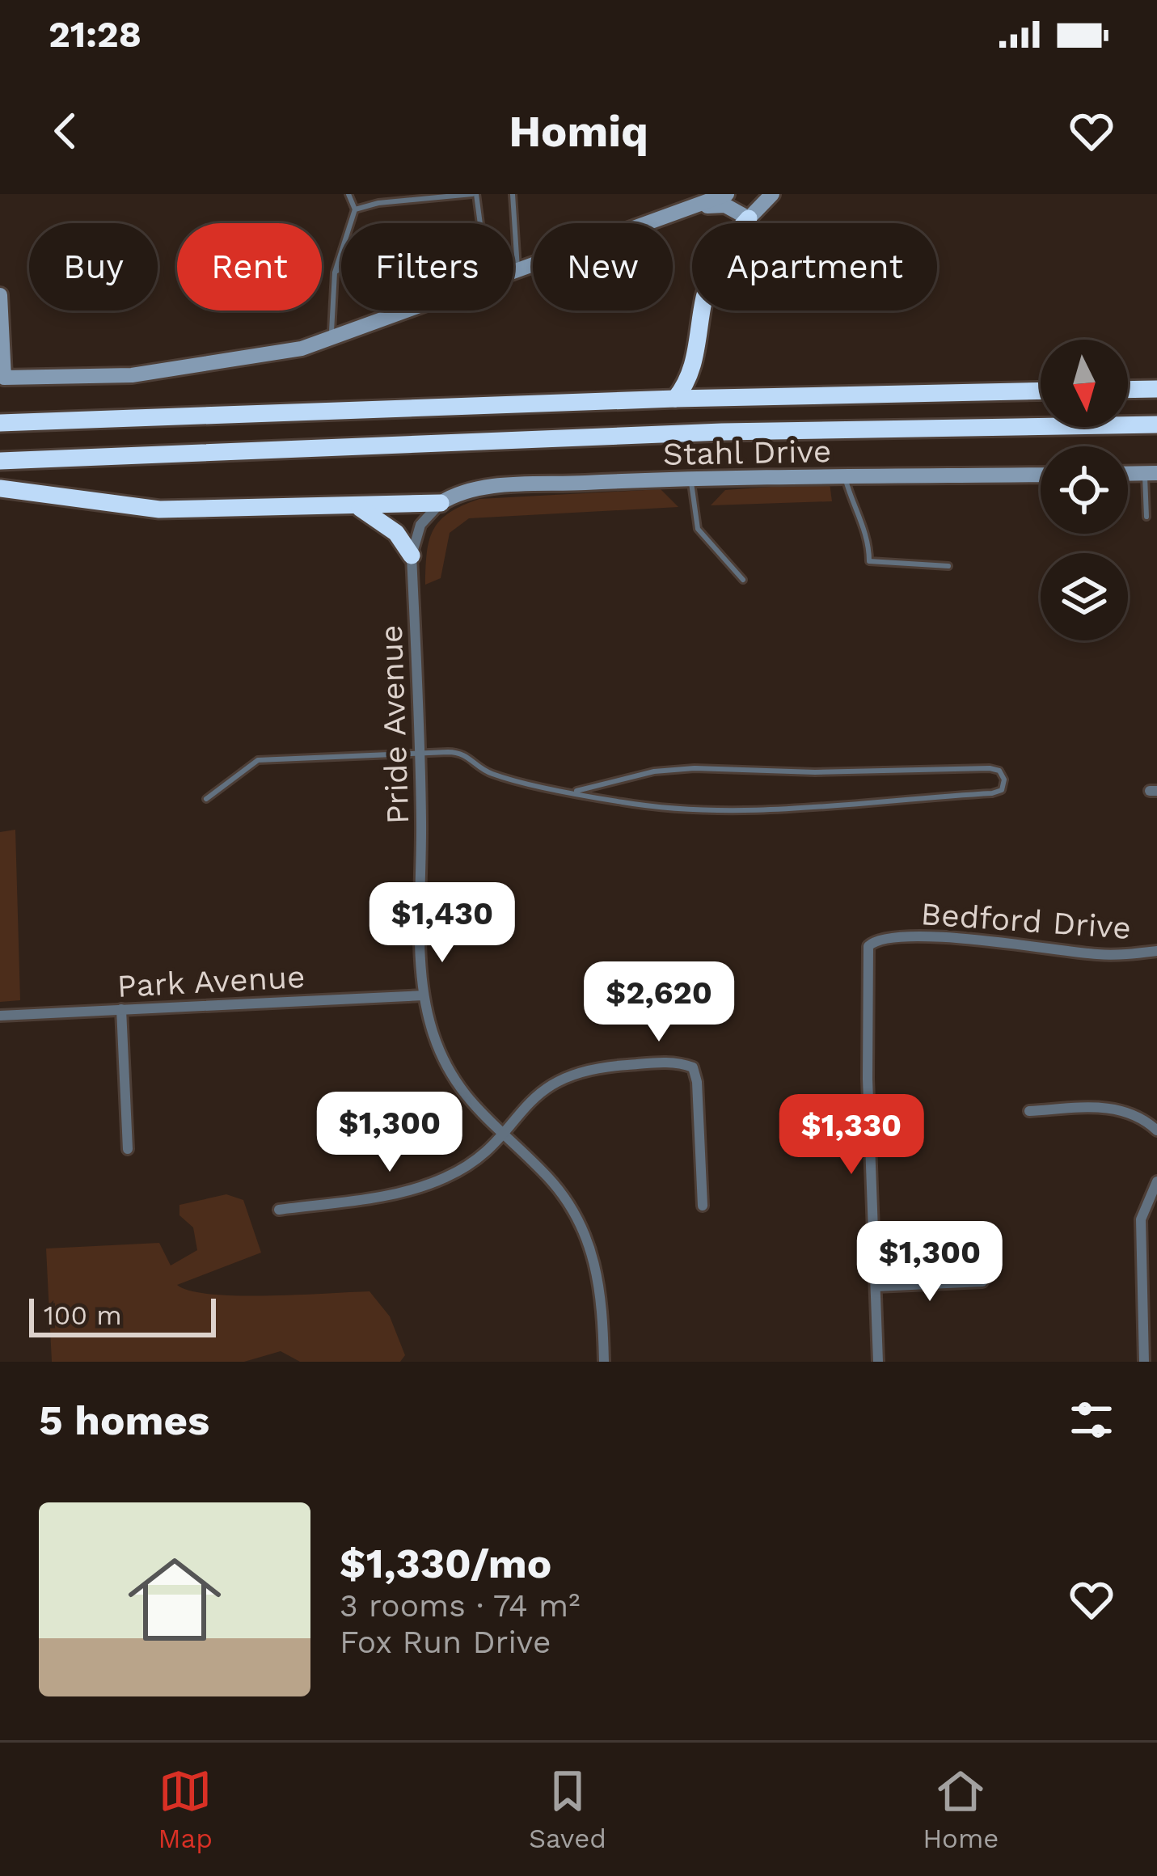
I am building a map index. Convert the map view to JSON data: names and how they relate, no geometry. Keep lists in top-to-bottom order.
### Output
{
  "streets": {
    "main road": ["Stahl Drive"],
    "street": ["Pride Avenue", "Bedford Drive", "Park Avenue"]
  },
  "crossings": [
    ["Stahl Drive", "Pride Avenue"],
    ["Pride Avenue", "Park Avenue"]
  ],
  "scale_bar": "100 m",
  "north": "bottom",
  "page": {
    "status": "21:28",
    "header": "Homiq",
    "chip": [
      "Buy",
      "Rent",
      "Filters",
      "New",
      "Apartment"
    ],
    "price": [
      "$1,430",
      "$2,620",
      "$1,300",
      "$1,330",
      "$1,300"
    ],
    "scale": "100 m",
    "heading": "5 homes",
    "list": [
      {
        "name": "$1,330/mo",
        "note": "3 rooms · 74 m² · Fox Run Drive"
      }
    ],
    "tabs": ["Map", "Saved", "Home"]
  }
}
